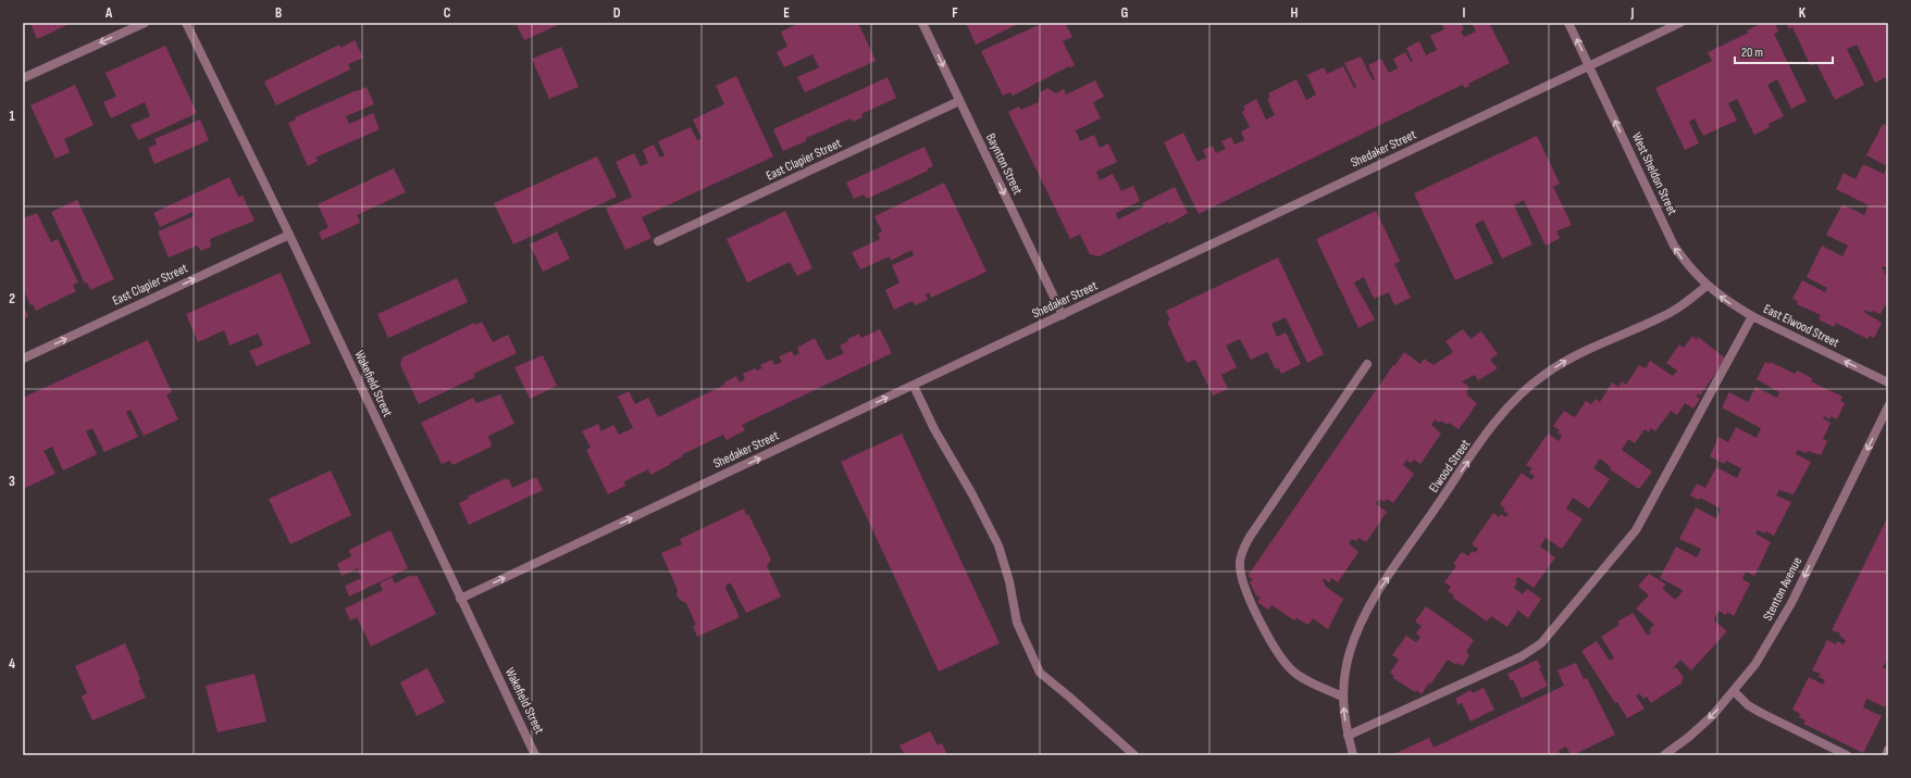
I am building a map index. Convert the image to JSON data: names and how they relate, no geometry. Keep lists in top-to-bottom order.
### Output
{
  "streets": {
    "street": [
      "Shedaker Street",
      "East Clapier Street",
      "Baynton Street",
      "West Sheldon Street",
      "East Elwood Street",
      "Wakefield Street",
      "Elwood Street",
      "Stenton Avenue"
    ]
  },
  "crossings": [
    ["Shedaker Street", "Baynton Street"],
    ["Shedaker Street", "West Sheldon Street"],
    ["Shedaker Street", "Wakefield Street"],
    ["East Clapier Street", "Baynton Street"],
    ["East Clapier Street", "Wakefield Street"],
    ["West Sheldon Street", "East Elwood Street"],
    ["West Sheldon Street", "Elwood Street"],
    ["East Elwood Street", "Elwood Street"]
  ],
  "one_way": [
    "Shedaker Street",
    "East Clapier Street",
    "Baynton Street",
    "West Sheldon Street",
    "East Elwood Street",
    "Elwood Street",
    "Stenton Avenue"
  ],
  "scale_bar": "20 m",
  "grid": {
    "columns": [
      "A",
      "B",
      "C",
      "D",
      "E",
      "F",
      "G",
      "H",
      "I",
      "J",
      "K"
    ],
    "rows": [
      "1",
      "2",
      "3",
      "4"
    ]
  }
}
